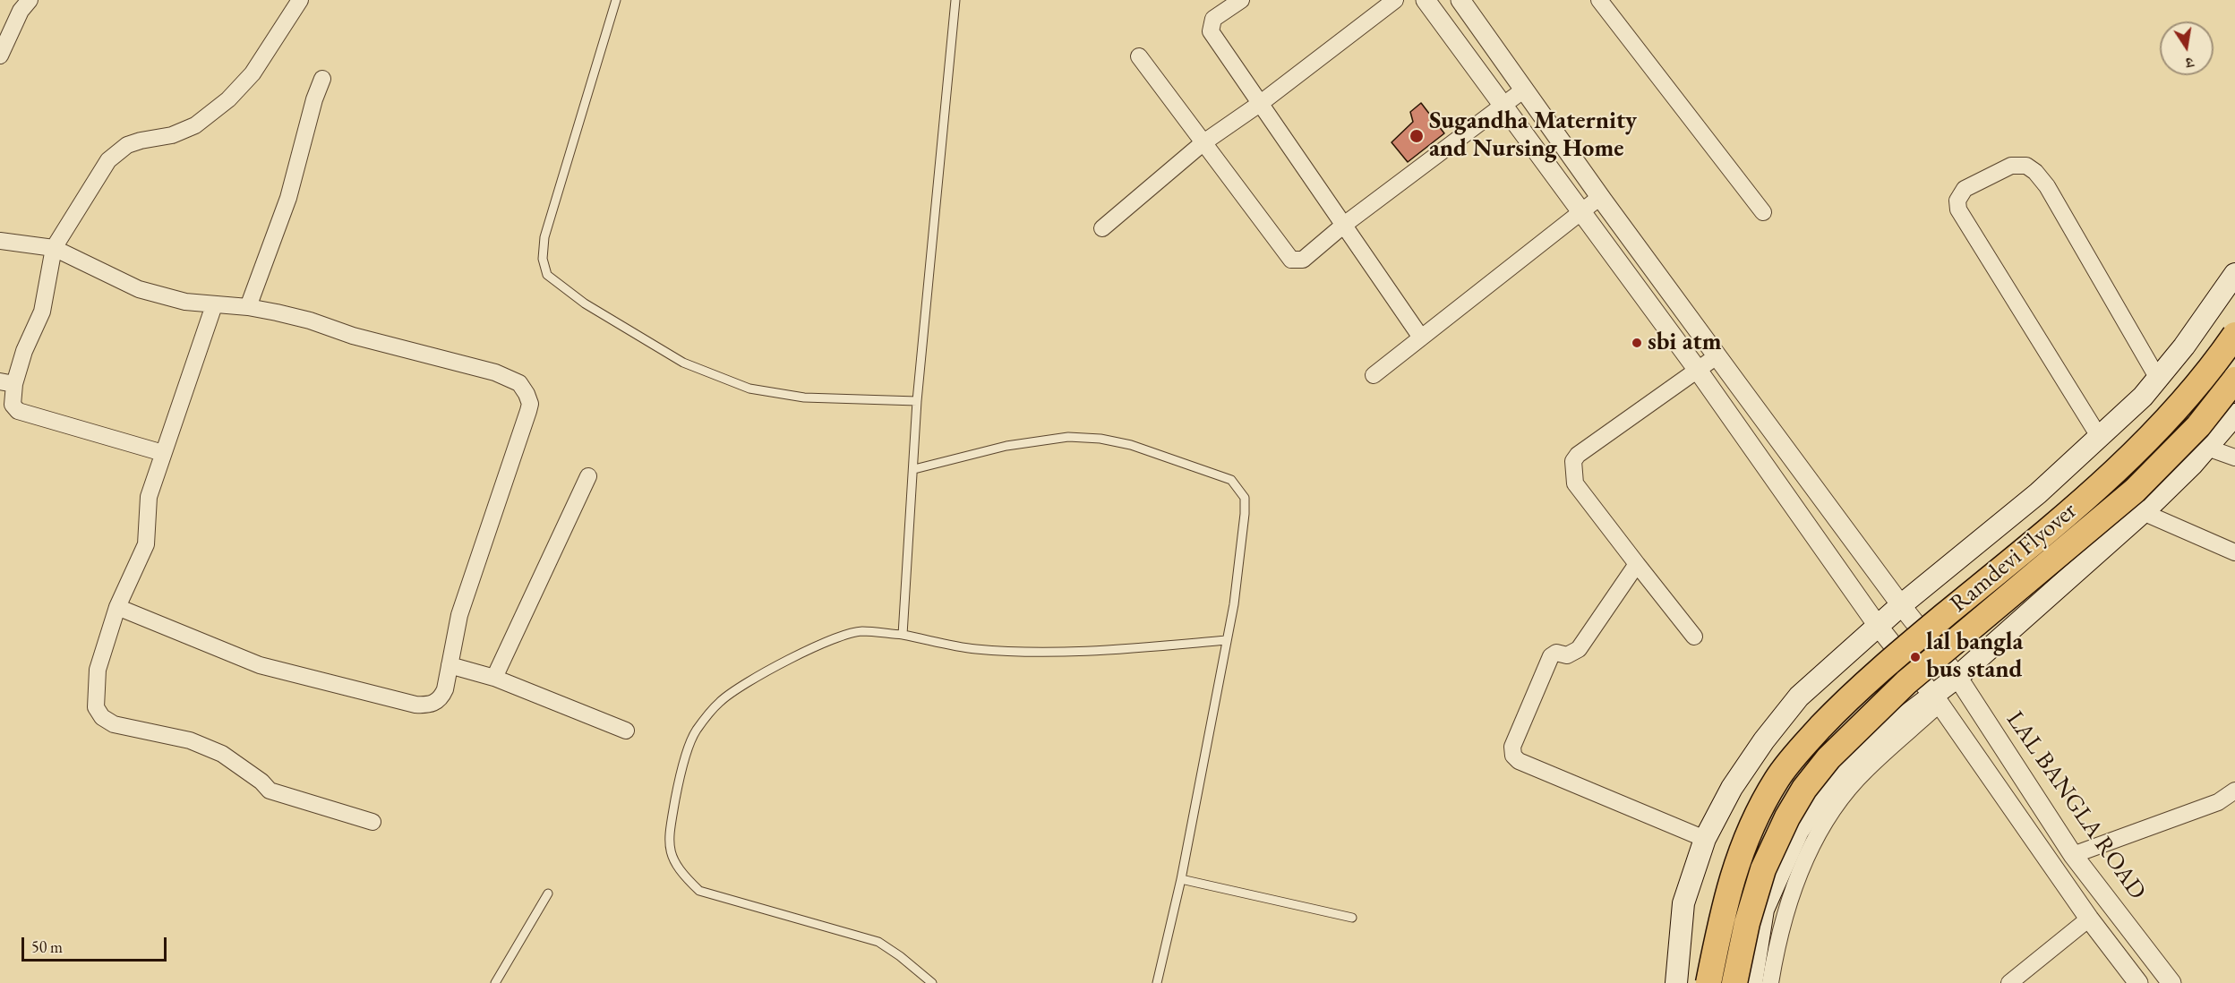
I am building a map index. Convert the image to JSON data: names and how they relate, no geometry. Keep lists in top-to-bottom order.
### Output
{
  "streets": {
    "highway": ["Ramdevi Flyover"],
    "street": ["LAL BANGLA ROAD"]
  },
  "places": ["Sugandha Maternity and Nursing Home", "sbi atm", "lal bangla bus stand"],
  "scale_bar": "50 m",
  "north": "bottom"
}
